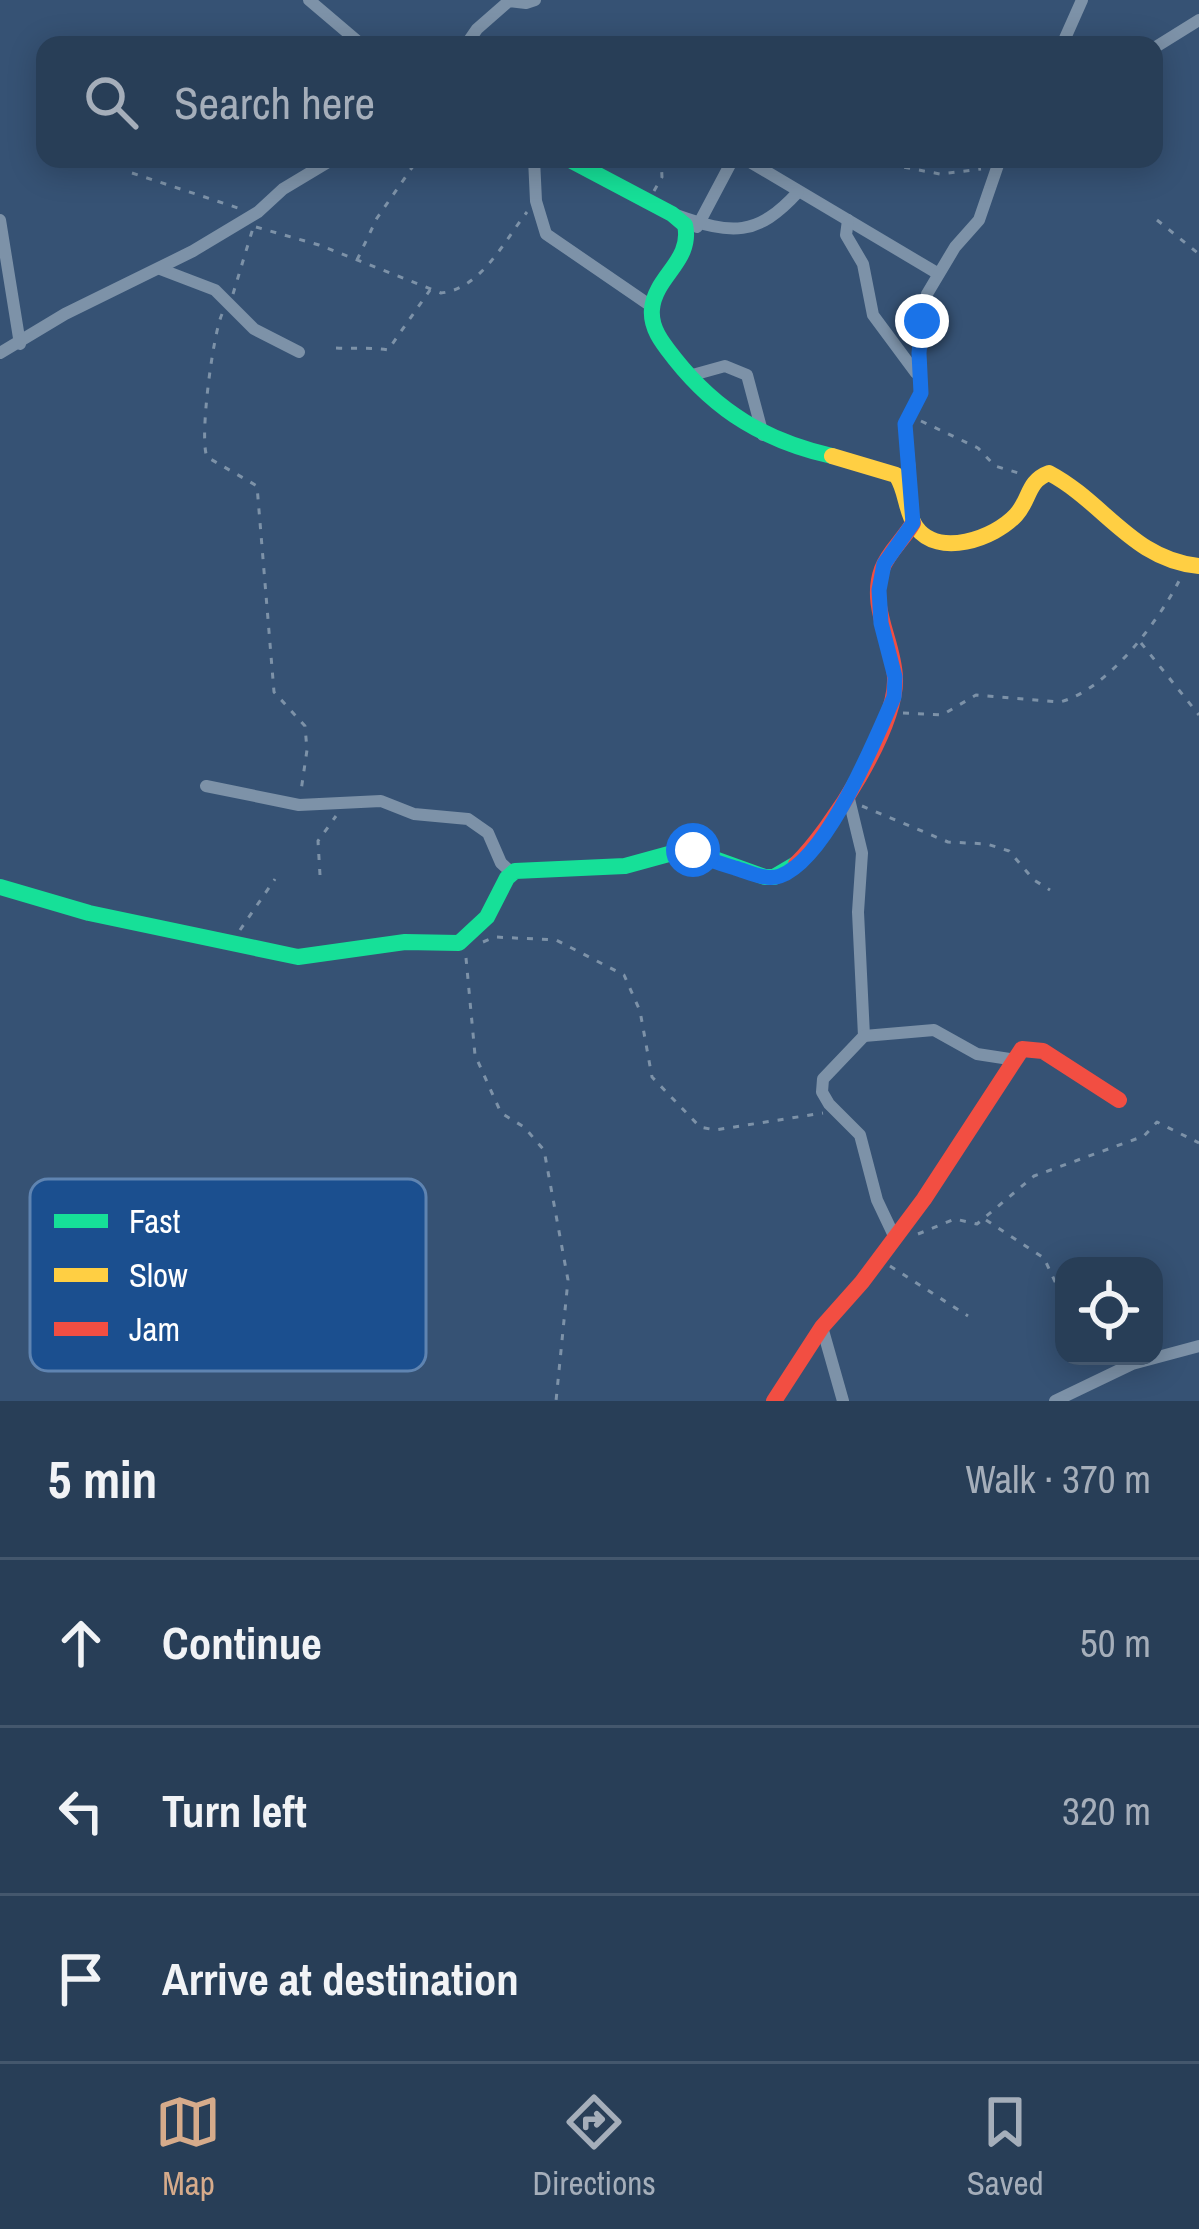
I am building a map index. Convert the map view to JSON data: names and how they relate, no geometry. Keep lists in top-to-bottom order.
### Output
{
  "legend": ["Fast", "Slow", "Jam"],
  "page": {
    "search": "Search here",
    "heading": ["5 min", "Walk · 370 m"],
    "list": [
      ["Continue", "50 m"],
      ["Turn left", "320 m"],
      "Arrive at destination"
    ],
    "nav": ["Map", "Directions", "Saved"]
  }
}
